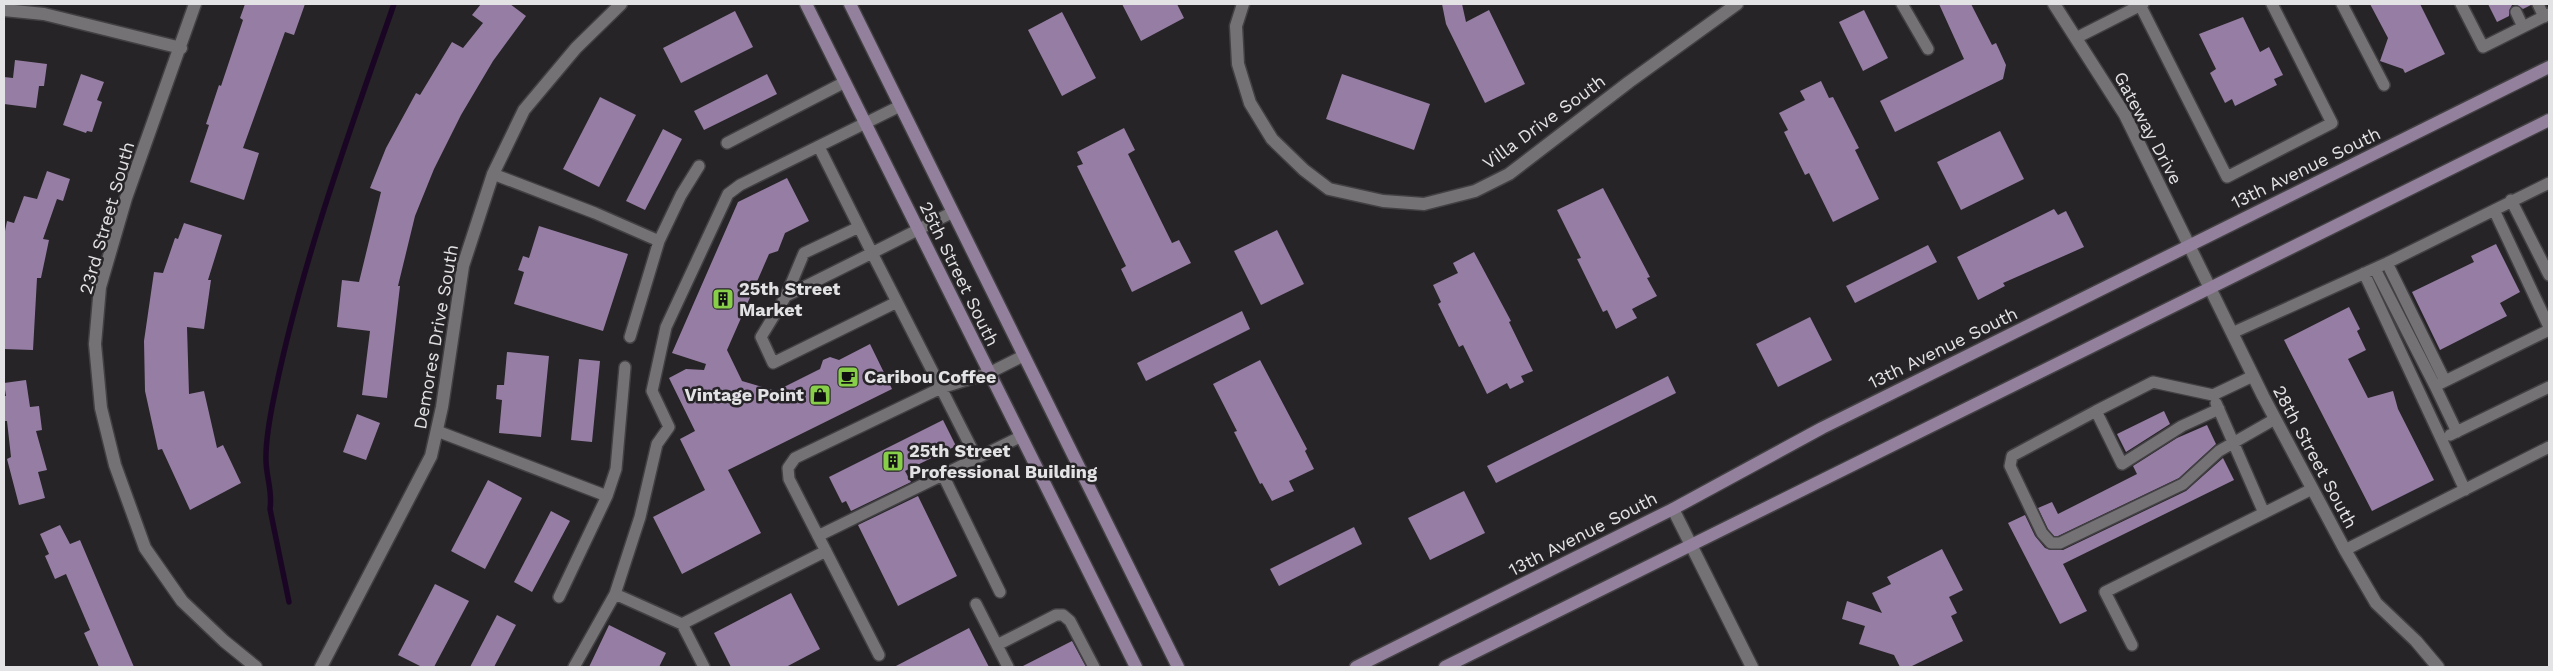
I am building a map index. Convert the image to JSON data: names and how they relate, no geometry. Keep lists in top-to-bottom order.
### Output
{
  "streets": {
    "main road": ["13th Avenue South", "25th Street South"],
    "street": [
      "Villa Drive South",
      "Gateway Drive",
      "23rd Street South",
      "Demores Drive South",
      "28th Street South"
    ]
  },
  "crossings": [
    ["Gateway Drive", "13th Avenue South"],
    ["Gateway Drive", "28th Street South"],
    ["13th Avenue South", "28th Street South"]
  ],
  "places": {
    "building": ["25th Street Market", "25th Street Professional Building"],
    "cafe": ["Caribou Coffee"],
    "shop": ["Vintage Point"]
  }
}
